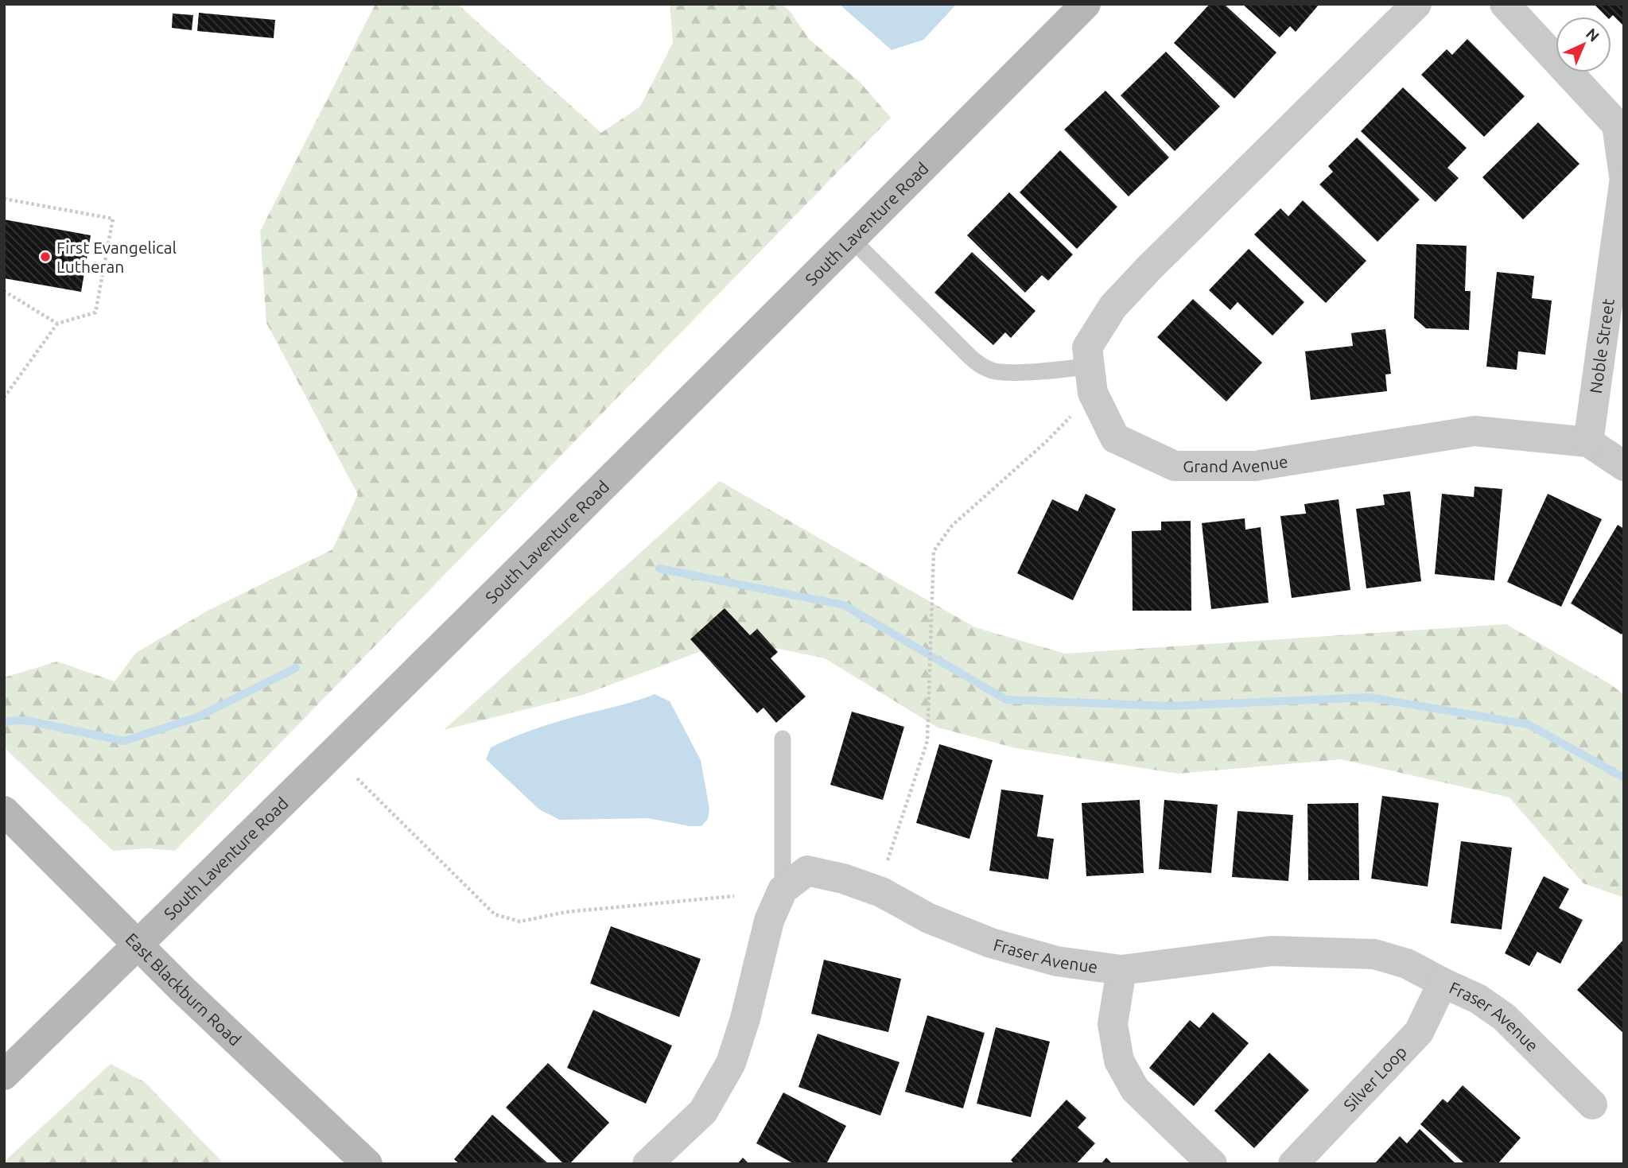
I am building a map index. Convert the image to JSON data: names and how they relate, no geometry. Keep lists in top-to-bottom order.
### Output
{
  "streets": {
    "street": [
      "South Laventure Road",
      "Noble Street",
      "Grand Avenue",
      "Fraser Avenue",
      "East Blackburn Road",
      "Silver Loop"
    ]
  },
  "crossings": [
    ["South Laventure Road", "East Blackburn Road"],
    ["Noble Street", "Grand Avenue"],
    ["Fraser Avenue", "Silver Loop"]
  ],
  "places": ["First Evangelical Lutheran"],
  "north": "top right"
}
